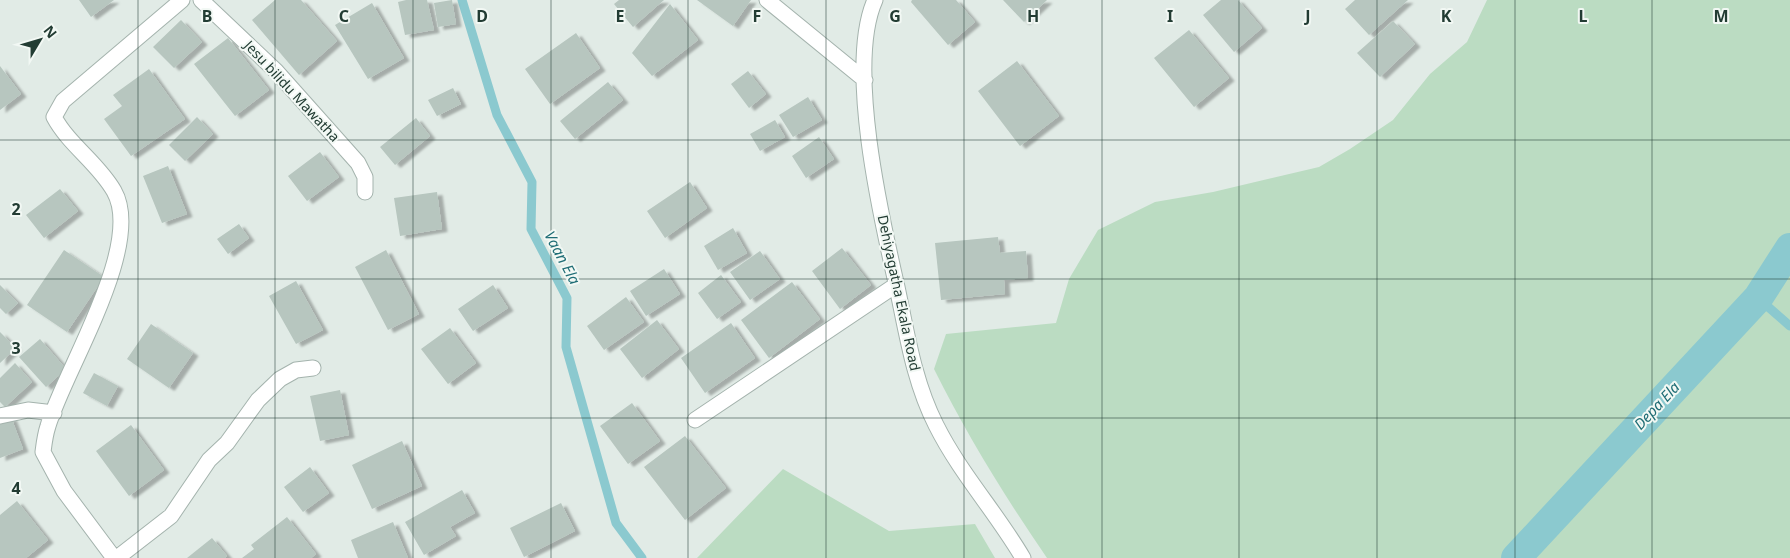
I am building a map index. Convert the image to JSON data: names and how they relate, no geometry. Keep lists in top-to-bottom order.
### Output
{
  "streets": {
    "street": ["Jesu bilidu Mawatha", "Dehiyagatha Ekala Road"]
  },
  "water": ["Vaan Ela", "Depa Ela"],
  "north": "top right",
  "grid": {
    "columns": [
      "B",
      "C",
      "D",
      "E",
      "F",
      "G",
      "H",
      "I",
      "J",
      "K",
      "L",
      "M"
    ],
    "rows": ["2", "3", "4"]
  }
}
